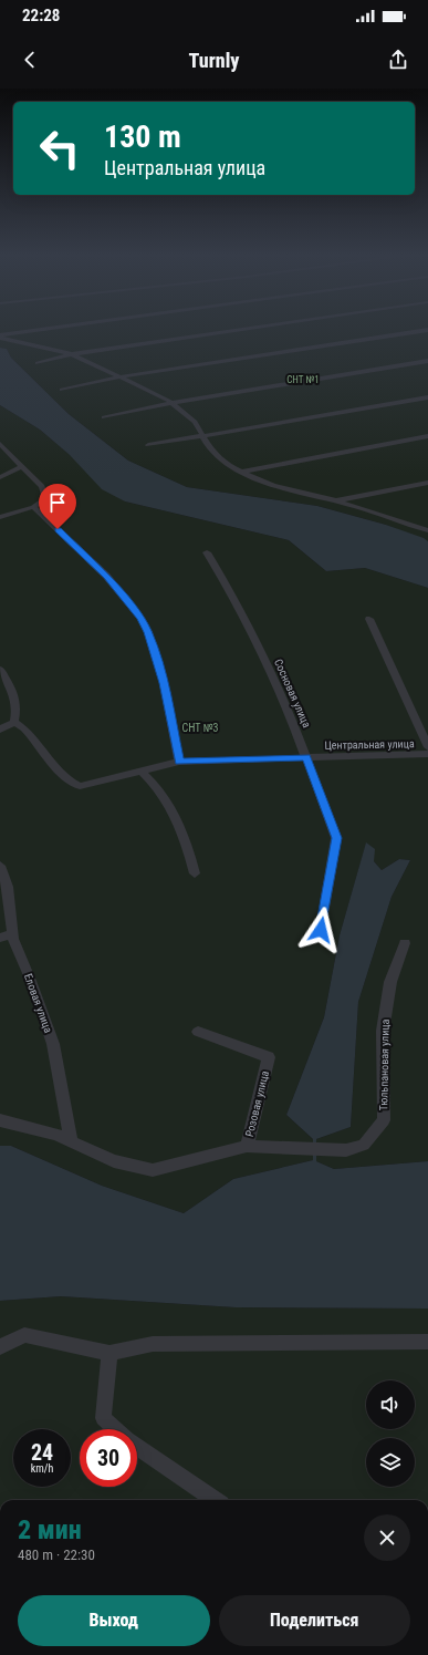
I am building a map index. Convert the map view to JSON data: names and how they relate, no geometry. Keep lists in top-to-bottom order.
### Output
{
  "streets": {
    "street": [
      "Сосновая улица",
      "Центральная улица",
      "Еловая улица",
      "Тюльпановая улица",
      "Розовая улица"
    ]
  },
  "crossings": [
    ["Сосновая улица", "Центральная улица"],
    ["Еловая улица", "Тюльпановая улица"],
    ["Тюльпановая улица", "Розовая улица"]
  ],
  "parks": ["СНТ №1", "СНТ №3"],
  "page": {
    "status": "22:28",
    "header": "Turnly",
    "turn": ["130 m", "Центральная улица"],
    "speed": "24 km/h",
    "limit": "30",
    "heading": ["2 мин", "480 m · 22:30"],
    "buttons": ["Выход", "Поделиться"]
  }
}
